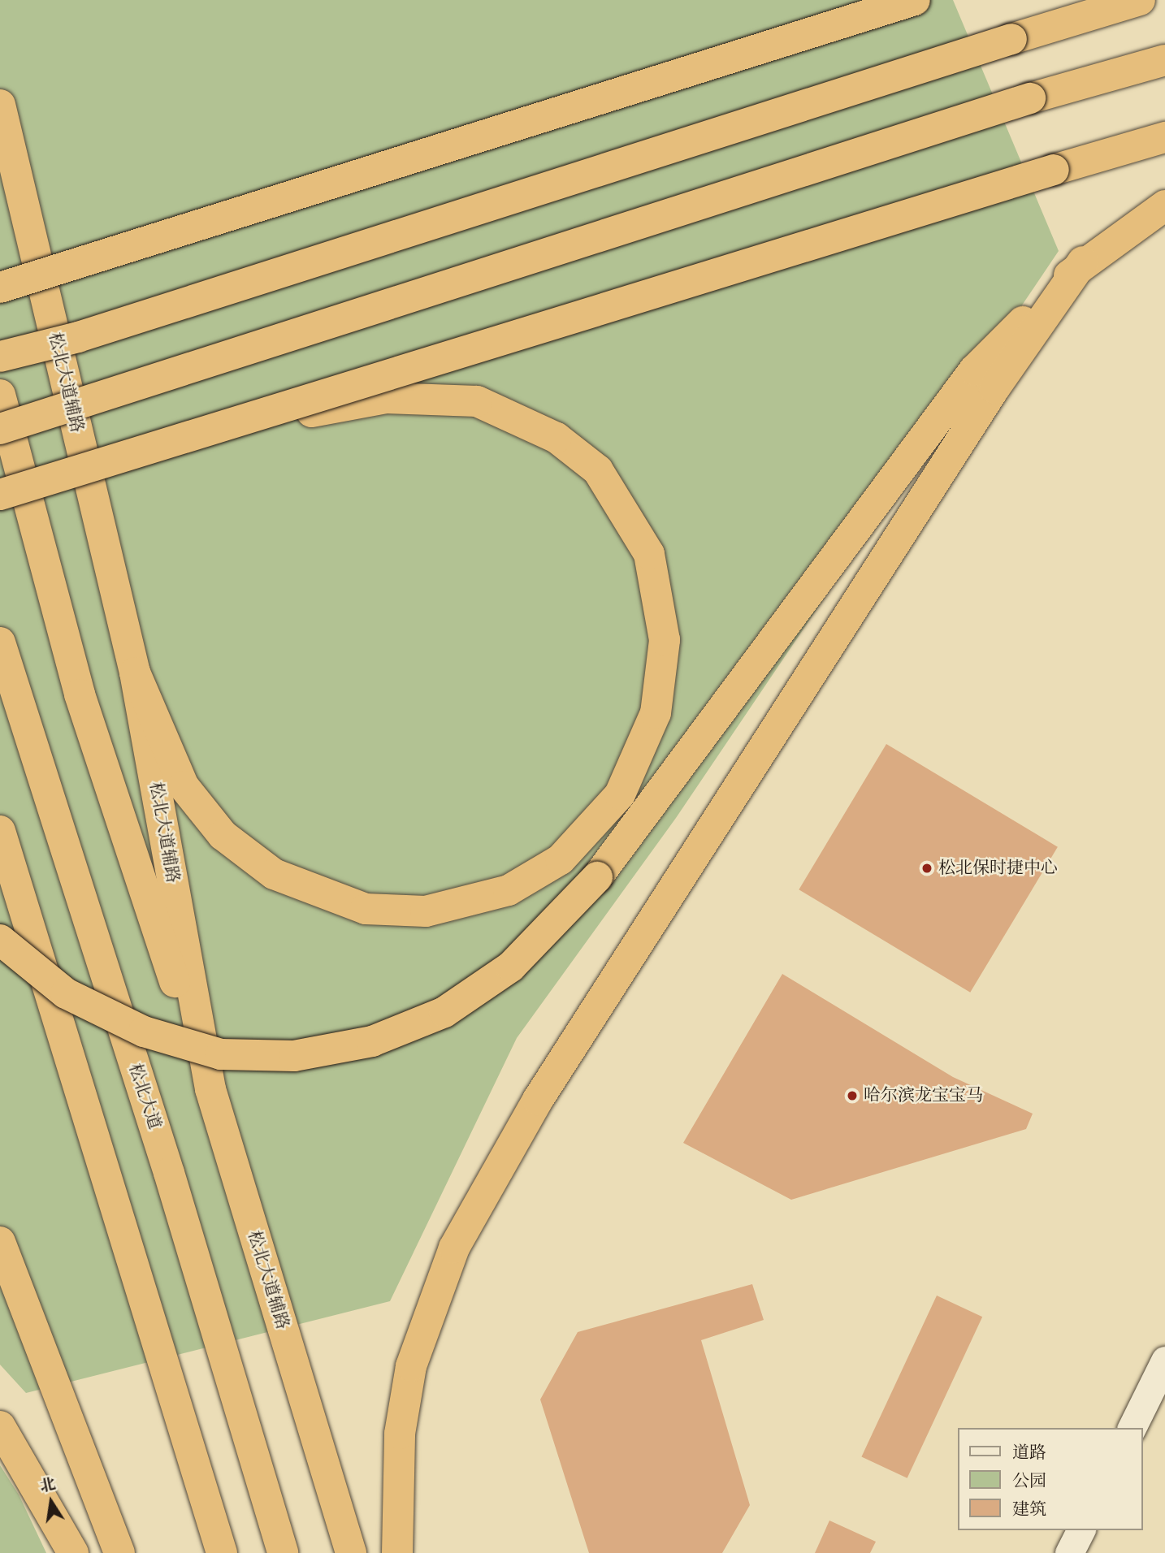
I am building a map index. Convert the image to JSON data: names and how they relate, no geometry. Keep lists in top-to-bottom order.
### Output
{
  "streets": {
    "highway": ["松北大道辅路", "松北大道"]
  },
  "places": ["松北保时捷中心", "哈尔滨龙宝宝马"],
  "legend": ["道路", "公园", "建筑"],
  "north": "top"
}
